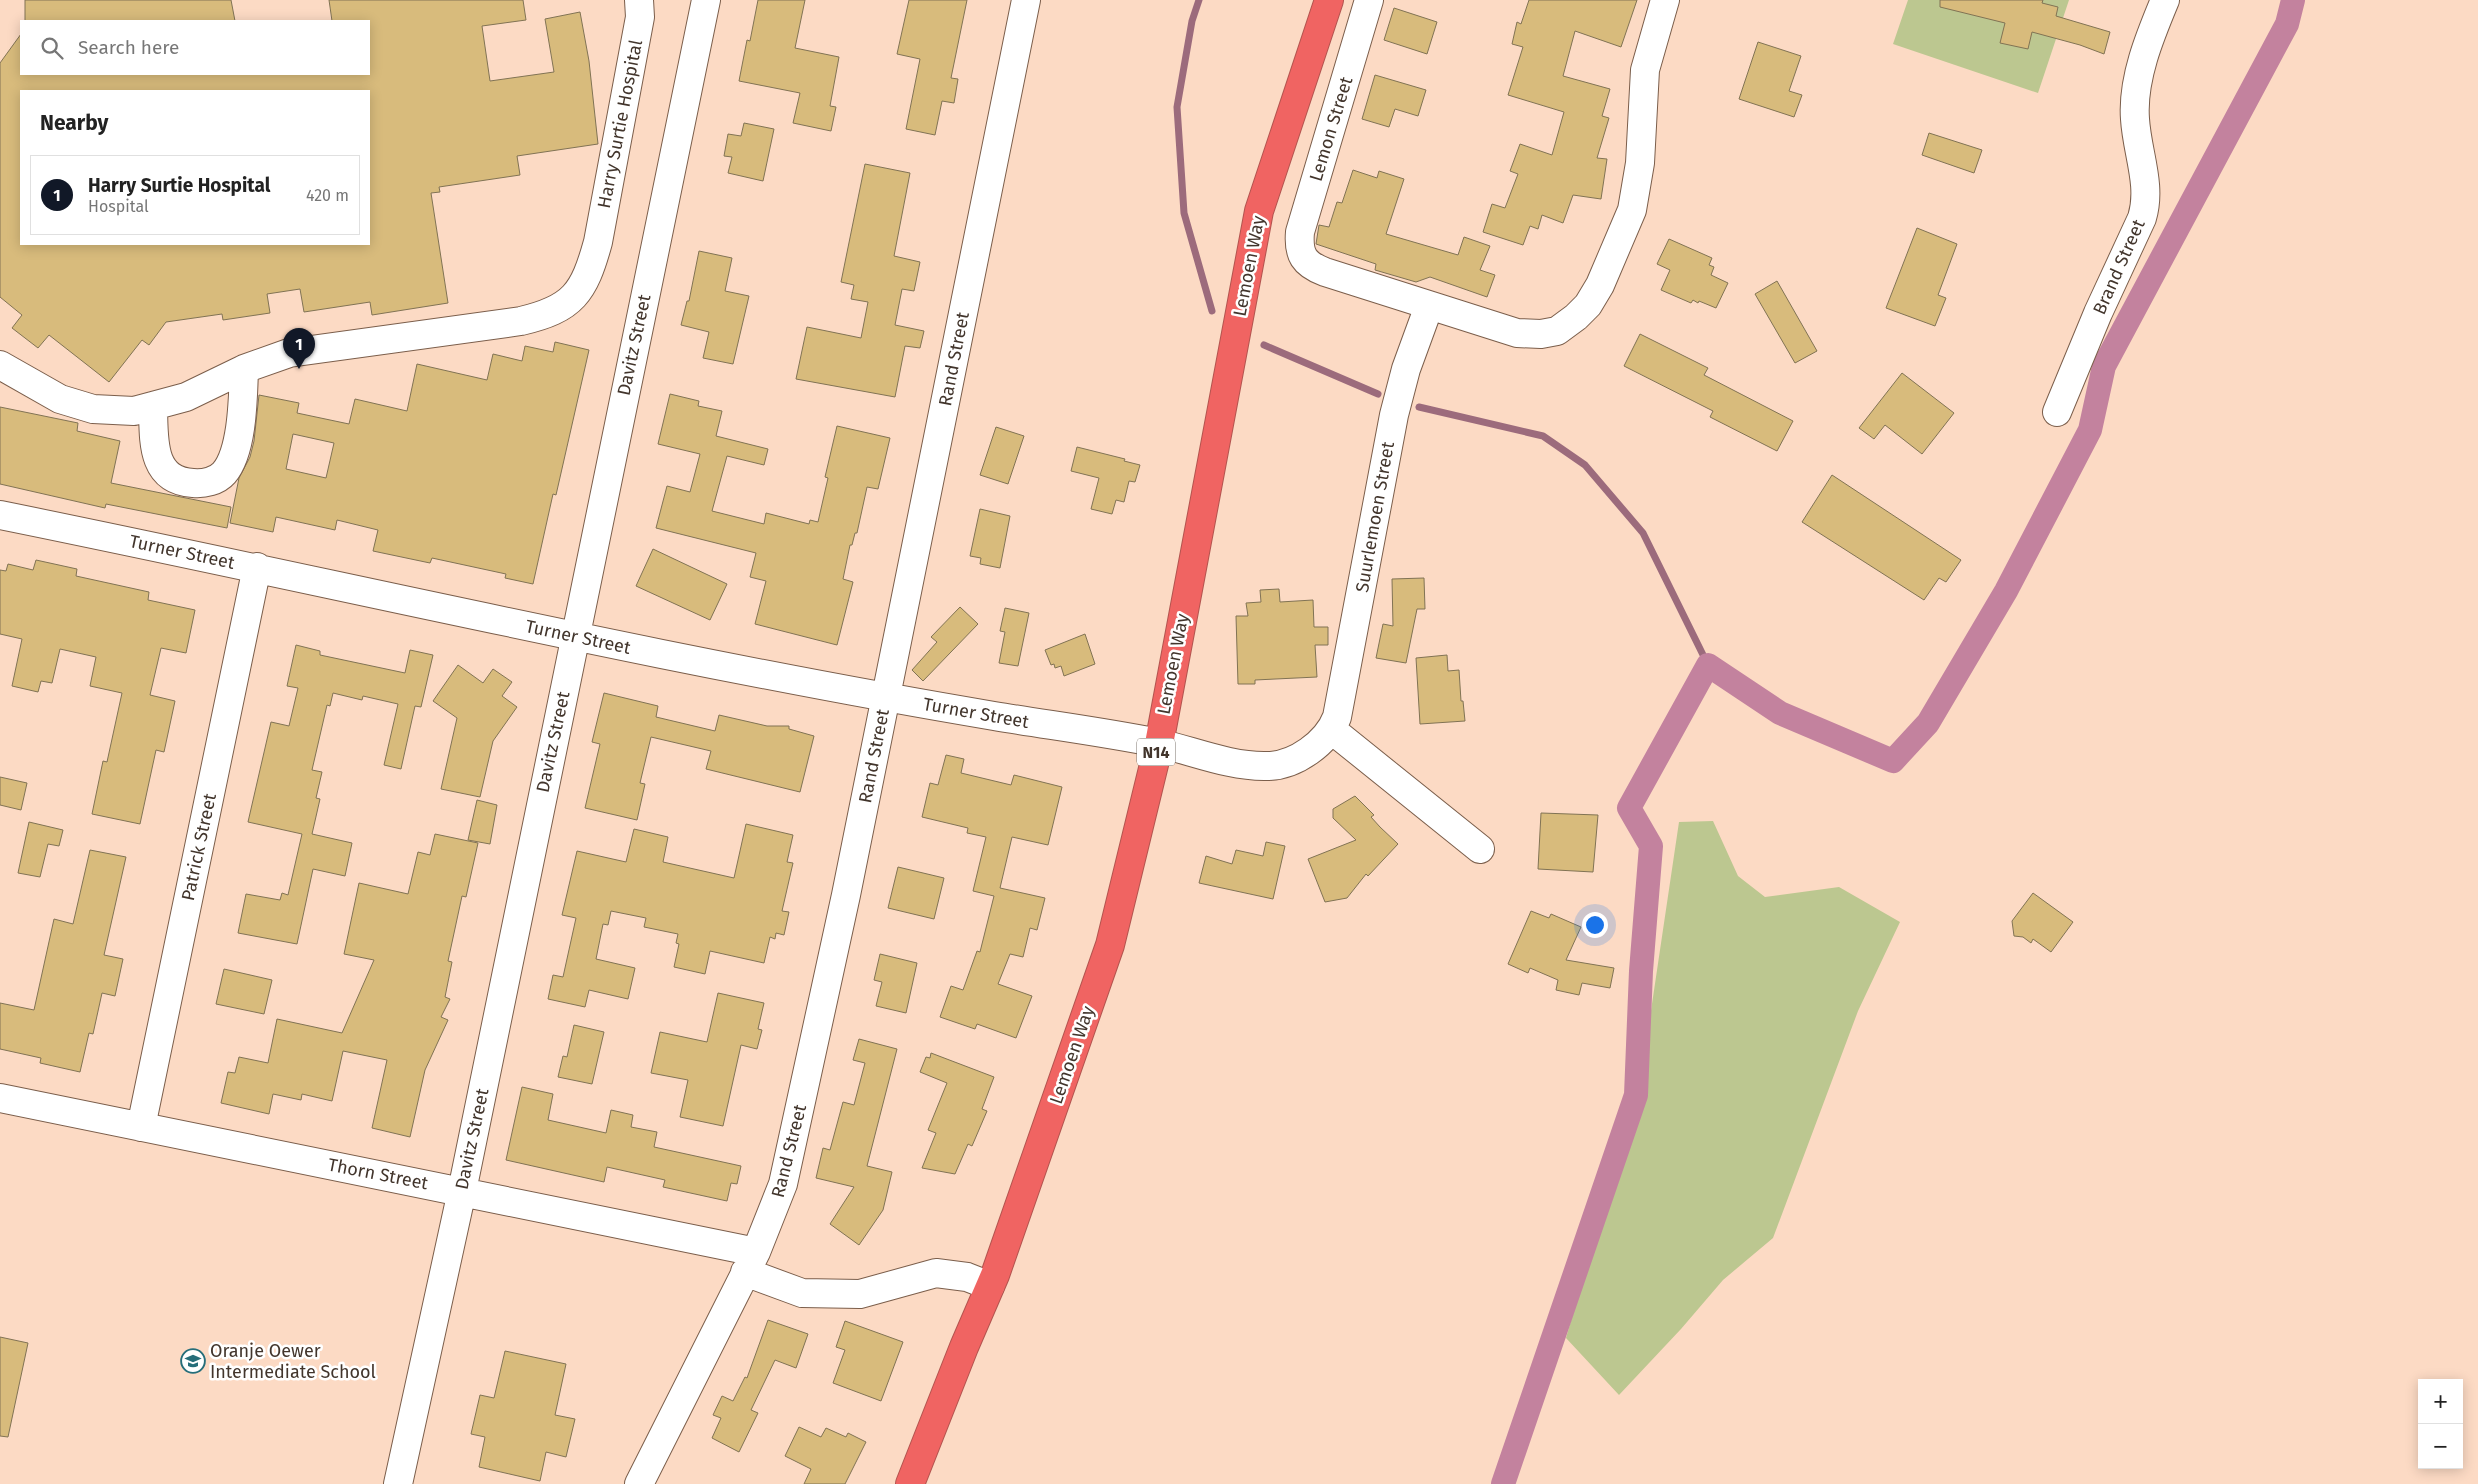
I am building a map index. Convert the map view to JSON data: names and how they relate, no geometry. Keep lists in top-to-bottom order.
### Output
{
  "streets": {
    "highway": ["Lemoen Way", "N14"],
    "street": [
      "Harry Surtie Hospital",
      "Lemon Street",
      "Brand Street",
      "Davitz Street",
      "Rand Street",
      "Suurlemoen Street",
      "Turner Street",
      "Patrick Street",
      "Thorn Street"
    ]
  },
  "crossings": [
    ["Lemon Street", "Suurlemoen Street"],
    ["Lemoen Way", "Turner Street"],
    ["Lemoen Way", "Thorn Street"],
    ["Davitz Street", "Turner Street"],
    ["Davitz Street", "Thorn Street"],
    ["Rand Street", "Turner Street"],
    ["Rand Street", "Thorn Street"],
    ["Turner Street", "Patrick Street"],
    ["Patrick Street", "Thorn Street"]
  ],
  "places": {
    "school or university": ["Oranje Oewer Intermediate School"]
  },
  "page": {
    "search": "Search here",
    "heading": "Nearby",
    "list": [
      {
        "mark": "1",
        "name": "Harry Surtie Hospital",
        "note": "Hospital",
        "value": "420 m"
      }
    ],
    "pins": "1",
    "map_buttons": ["+", "−"]
  }
}
